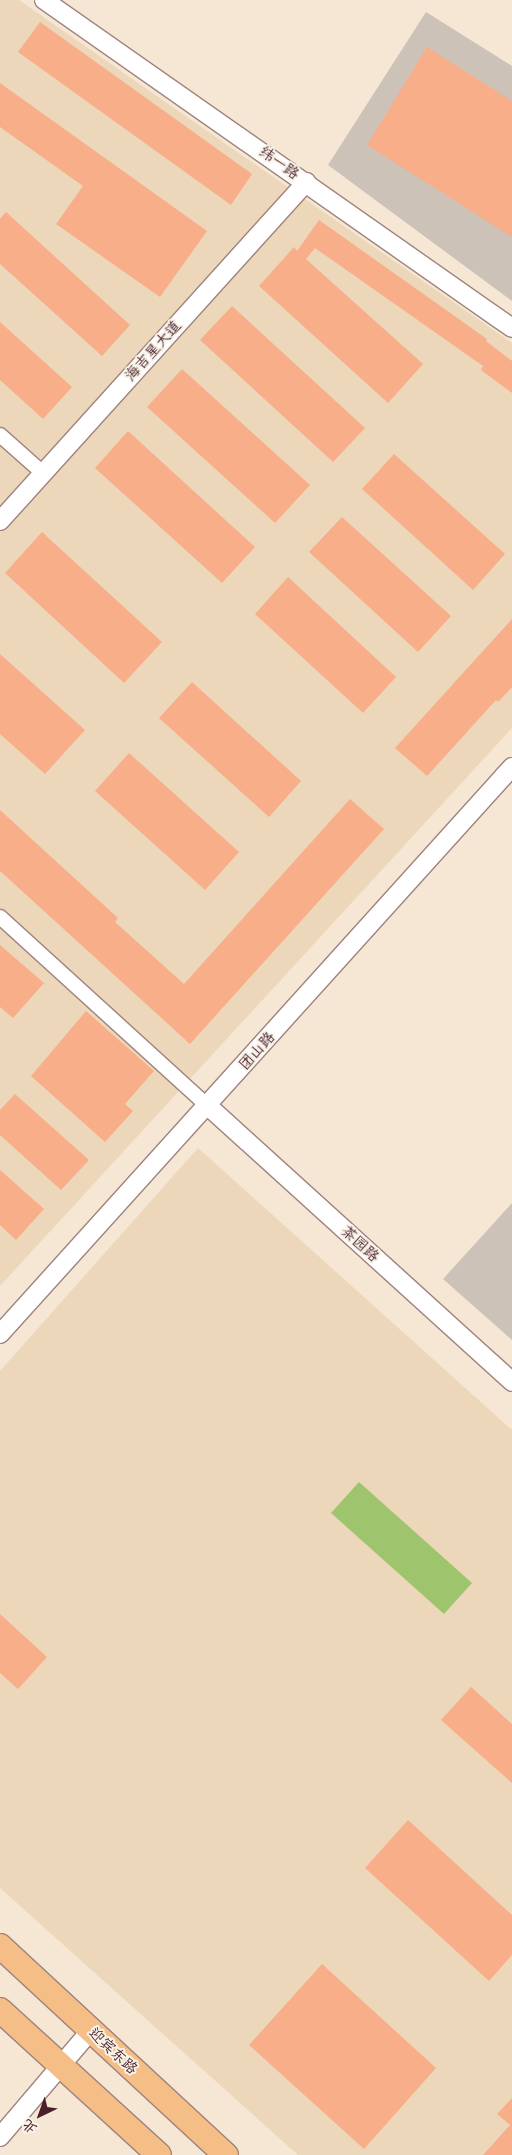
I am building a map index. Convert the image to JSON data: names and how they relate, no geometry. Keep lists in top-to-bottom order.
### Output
{
  "streets": {
    "highway": ["迎宾东路"],
    "street": [
      "纬一路",
      "海吉星大道",
      "团山路",
      "茶园路"
    ]
  },
  "crossings": [
    ["纬一路", "海吉星大道"],
    ["团山路", "茶园路"]
  ],
  "north": "bottom left"
}
